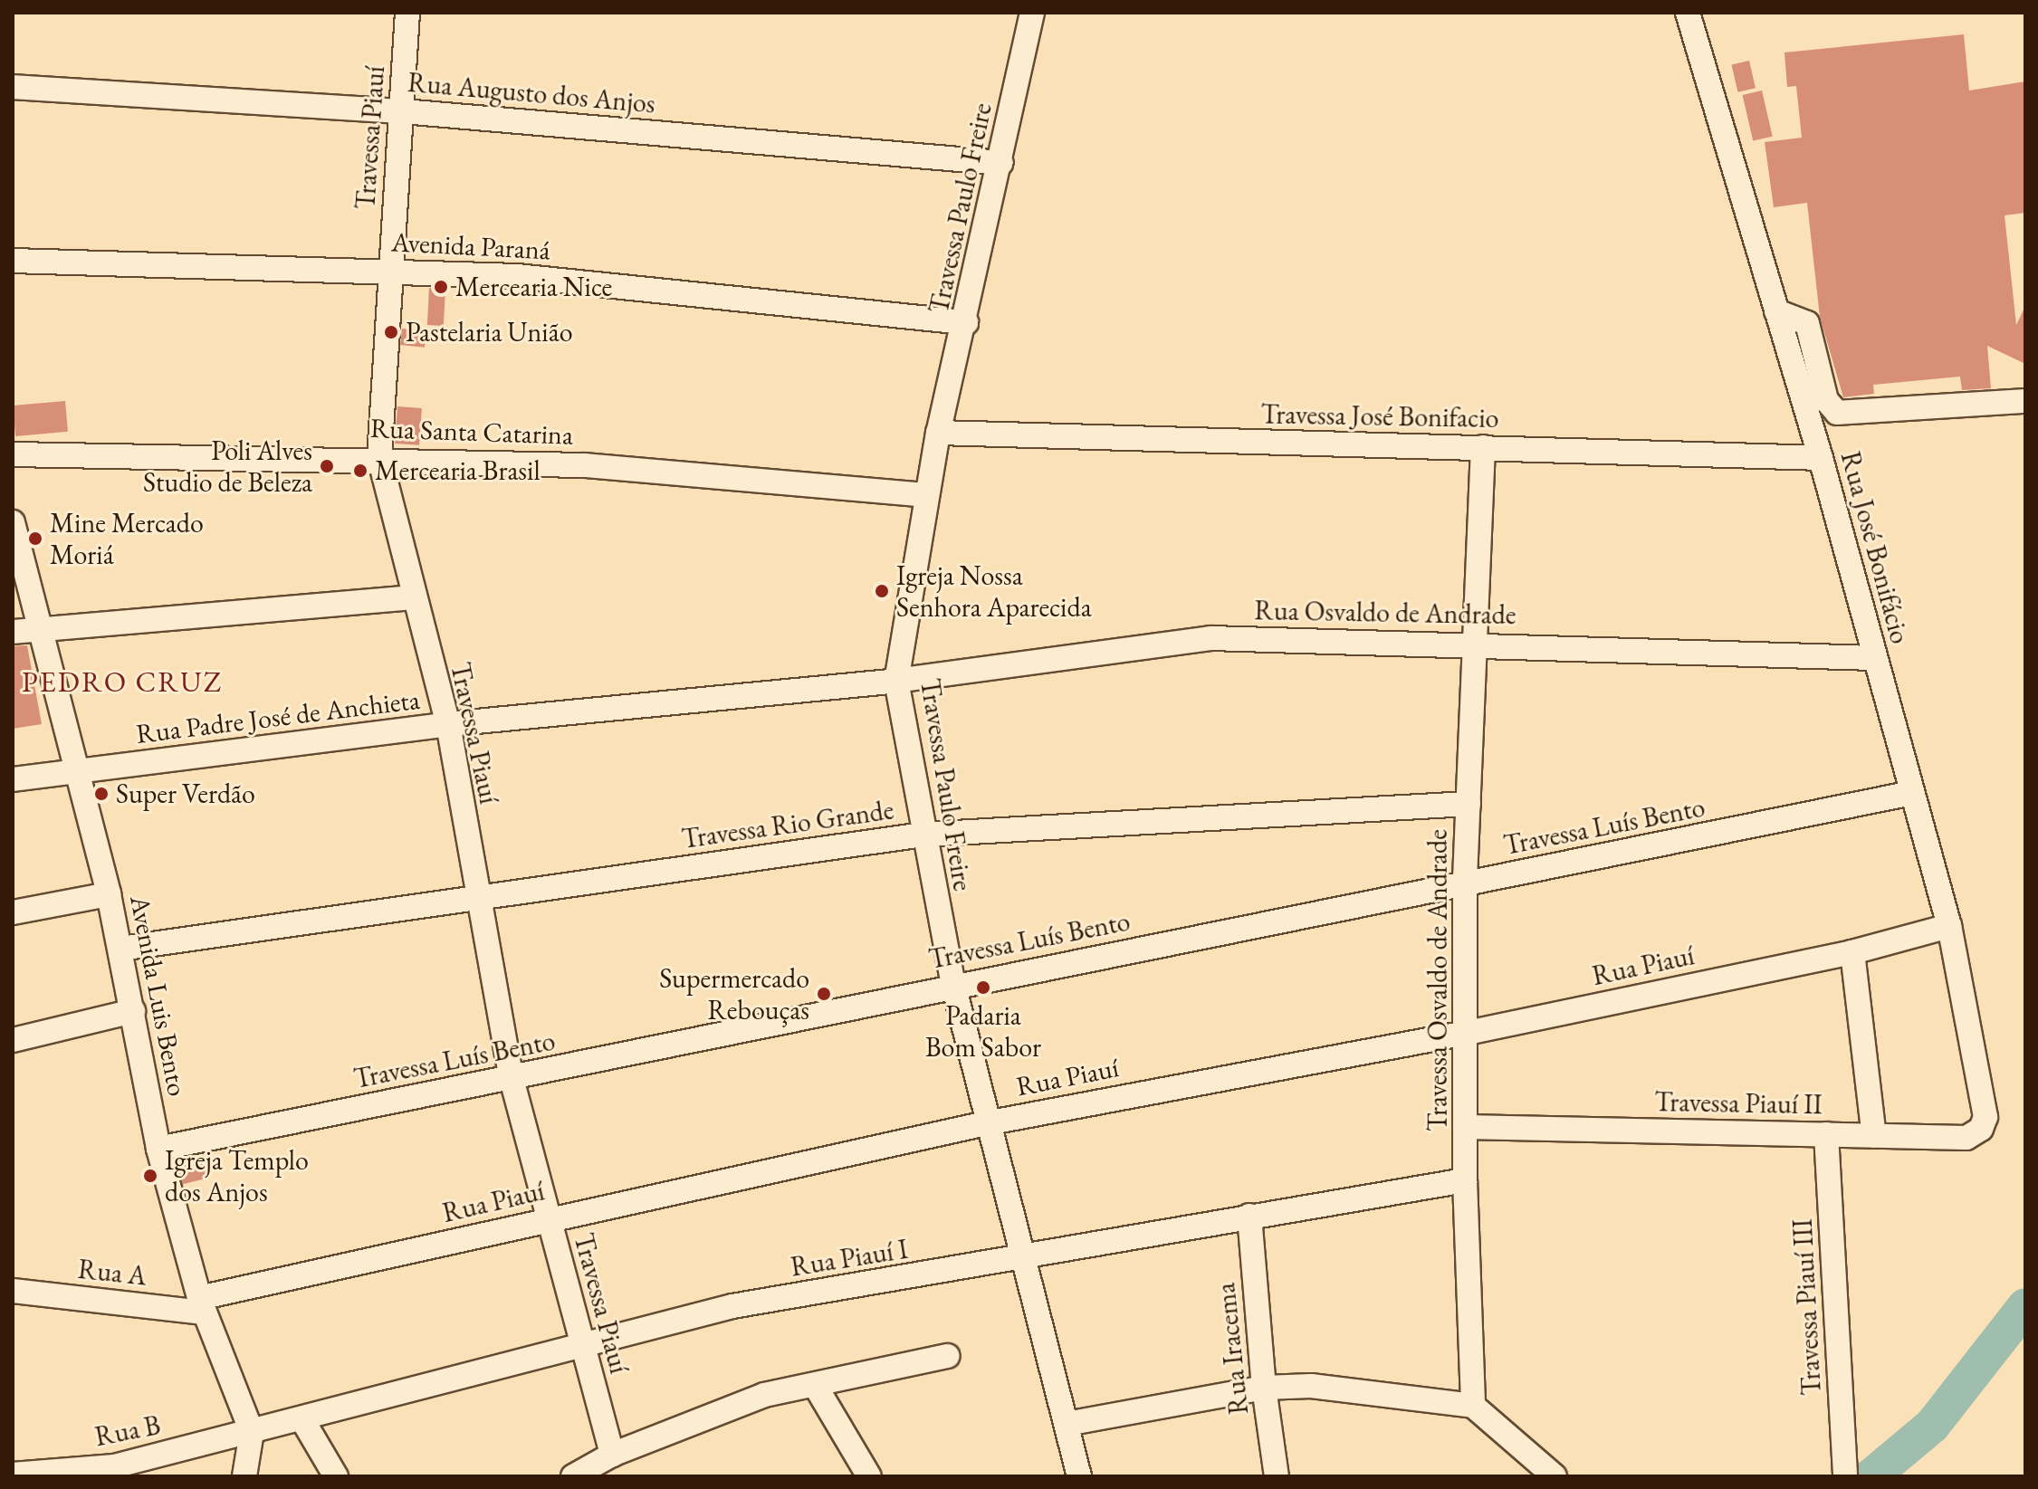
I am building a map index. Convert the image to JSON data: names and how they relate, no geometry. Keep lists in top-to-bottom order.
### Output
{
  "streets": {
    "street": [
      "Rua Augusto dos Anjos",
      "Travessa Piauí",
      "Travessa Paulo Freire",
      "Avenida Paraná",
      "Travessa José Bonifacio",
      "Rua Santa Catarina",
      "Rua José Bonifácio",
      "Rua Osvaldo de Andrade",
      "Rua Padre José de Anchieta",
      "Travessa Rio Grande",
      "Travessa Luís Bento",
      "Rua Piauí",
      "Travessa Osvaldo de Andrade",
      "Avenida Luis Bento",
      "Travessa Piauí II",
      "Rua Piauí I",
      "Rua A",
      "Travessa Piauí III",
      "Rua Iracema",
      "Rua B"
    ]
  },
  "crossings": [
    ["Rua Augusto dos Anjos", "Travessa Piauí"],
    ["Rua Augusto dos Anjos", "Travessa Paulo Freire"],
    ["Travessa Piauí", "Avenida Paraná"],
    ["Travessa Piauí", "Rua Santa Catarina"],
    ["Travessa Piauí", "Rua Padre José de Anchieta"],
    ["Travessa Piauí", "Travessa Rio Grande"],
    ["Travessa Piauí", "Travessa Luís Bento"],
    ["Travessa Piauí", "Rua Piauí"],
    ["Travessa Piauí", "Rua Piauí I"],
    ["Travessa Paulo Freire", "Avenida Paraná"],
    ["Travessa Paulo Freire", "Travessa José Bonifacio"],
    ["Travessa Paulo Freire", "Rua Santa Catarina"],
    ["Travessa Paulo Freire", "Rua Osvaldo de Andrade"],
    ["Travessa Paulo Freire", "Rua Padre José de Anchieta"],
    ["Travessa Paulo Freire", "Travessa Rio Grande"],
    ["Travessa Paulo Freire", "Travessa Luís Bento"],
    ["Travessa Paulo Freire", "Rua Piauí"],
    ["Travessa Paulo Freire", "Rua Piauí I"],
    ["Travessa José Bonifacio", "Rua José Bonifácio"],
    ["Travessa José Bonifacio", "Travessa Osvaldo de Andrade"],
    ["Rua José Bonifácio", "Rua Osvaldo de Andrade"],
    ["Rua José Bonifácio", "Travessa Luís Bento"],
    ["Rua José Bonifácio", "Rua Piauí"],
    ["Rua José Bonifácio", "Travessa Piauí II"],
    ["Rua Osvaldo de Andrade", "Rua Padre José de Anchieta"],
    ["Rua Osvaldo de Andrade", "Travessa Osvaldo de Andrade"],
    ["Rua Padre José de Anchieta", "Avenida Luis Bento"],
    ["Travessa Rio Grande", "Travessa Osvaldo de Andrade"],
    ["Travessa Rio Grande", "Avenida Luis Bento"],
    ["Travessa Luís Bento", "Travessa Osvaldo de Andrade"],
    ["Travessa Luís Bento", "Avenida Luis Bento"],
    ["Rua Piauí", "Travessa Osvaldo de Andrade"],
    ["Rua Piauí", "Avenida Luis Bento"],
    ["Rua Piauí", "Rua A"],
    ["Travessa Osvaldo de Andrade", "Travessa Piauí II"],
    ["Travessa Osvaldo de Andrade", "Rua Piauí I"],
    ["Avenida Luis Bento", "Rua Piauí I"],
    ["Avenida Luis Bento", "Rua A"],
    ["Avenida Luis Bento", "Rua B"],
    ["Travessa Piauí II", "Travessa Piauí III"],
    ["Rua Piauí I", "Rua Iracema"],
    ["Rua Piauí I", "Rua B"]
  ],
  "districts": ["PEDRO CRUZ"],
  "places": [
    "Mercearia Nice",
    "Pastelaria União",
    "Poli Alves Studio de Beleza",
    "Mercearia Brasil",
    "Mine Mercado Moriá",
    "Igreja Nossa Senhora Aparecida",
    "Super Verdão",
    "Padaria Bom Sabor",
    "Supermercado Rebouças",
    "Igreja Templo dos Anjos"
  ]
}
